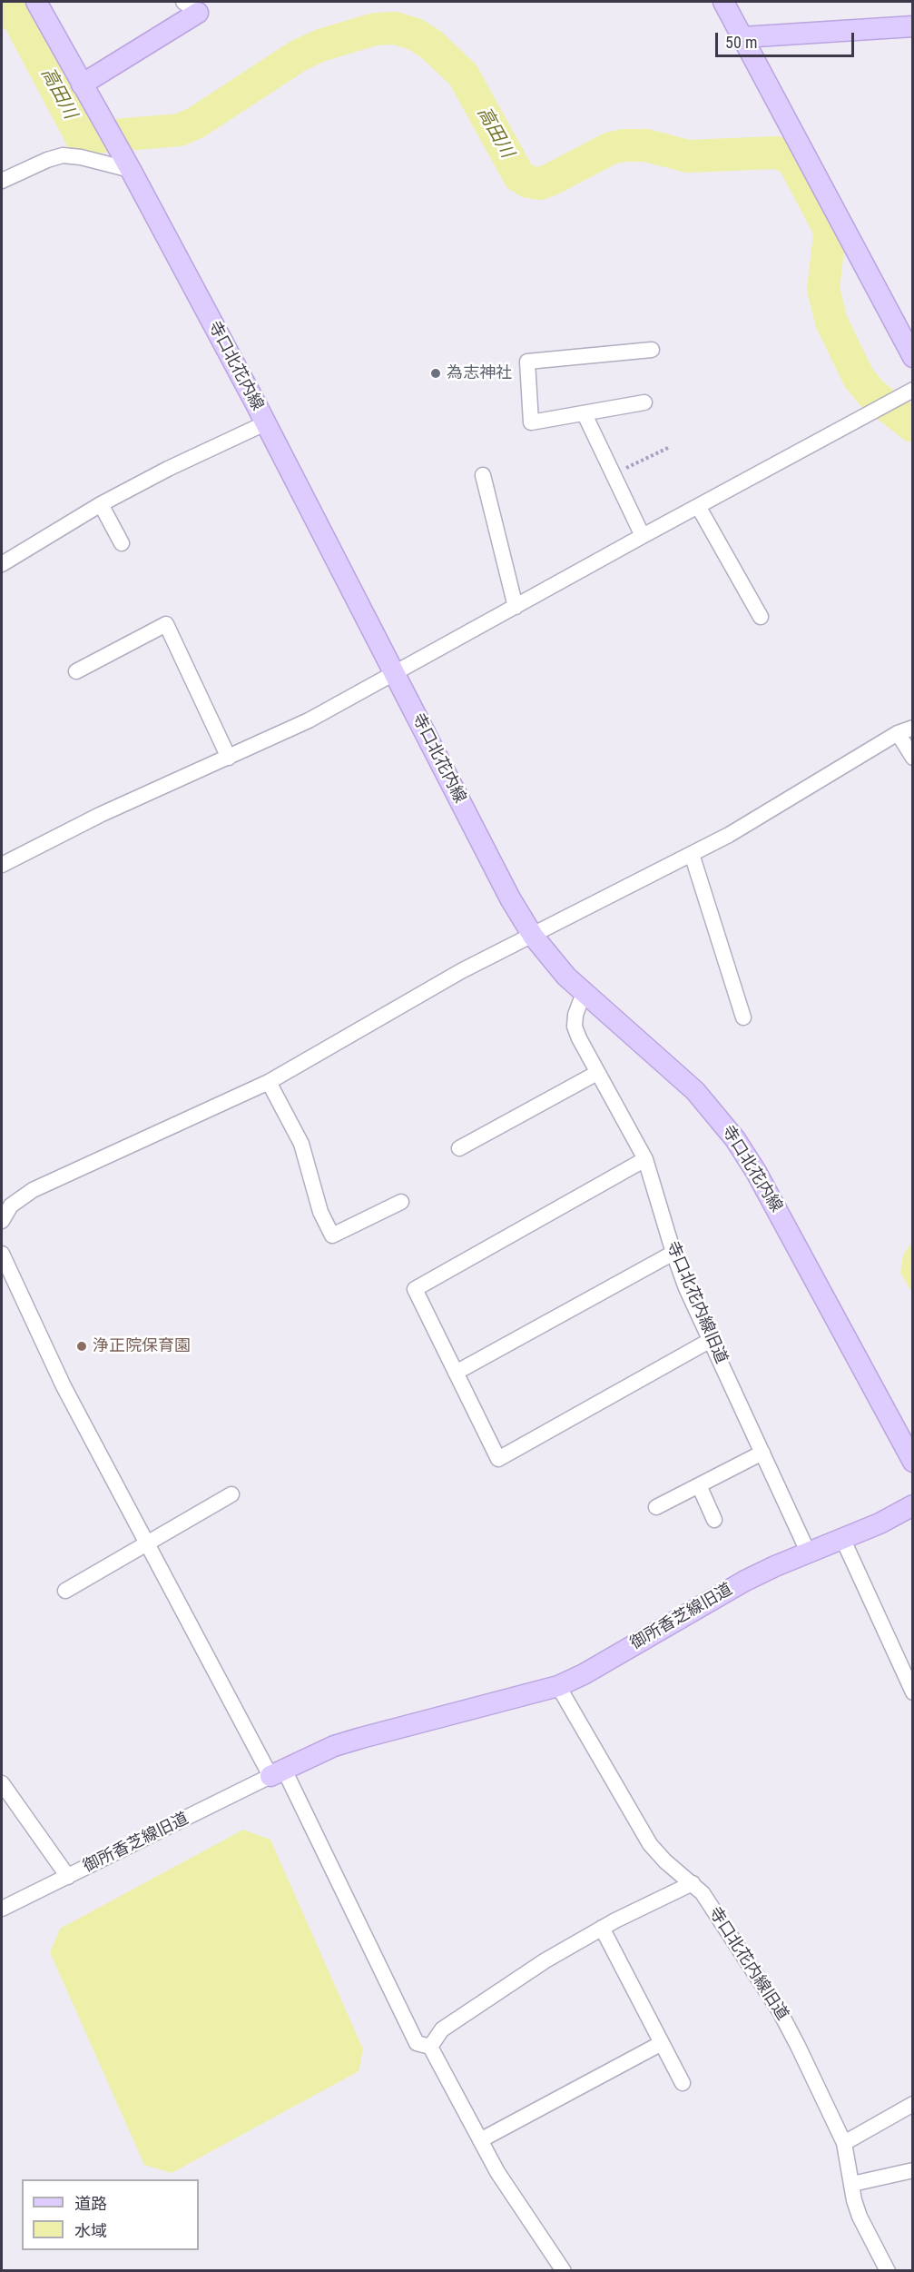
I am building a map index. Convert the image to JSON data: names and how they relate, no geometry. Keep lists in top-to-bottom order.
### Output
{
  "streets": {
    "main road": ["寺口北花内線", "御所香芝線旧道"],
    "street": ["寺口北花内線旧道"]
  },
  "crossings": [
    ["寺口北花内線", "寺口北花内線旧道"],
    ["寺口北花内線旧道", "御所香芝線旧道"]
  ],
  "water": ["高田川"],
  "places": ["為志神社", "浄正院保育園"],
  "legend": ["道路", "水域"],
  "scale_bar": "50 m"
}
